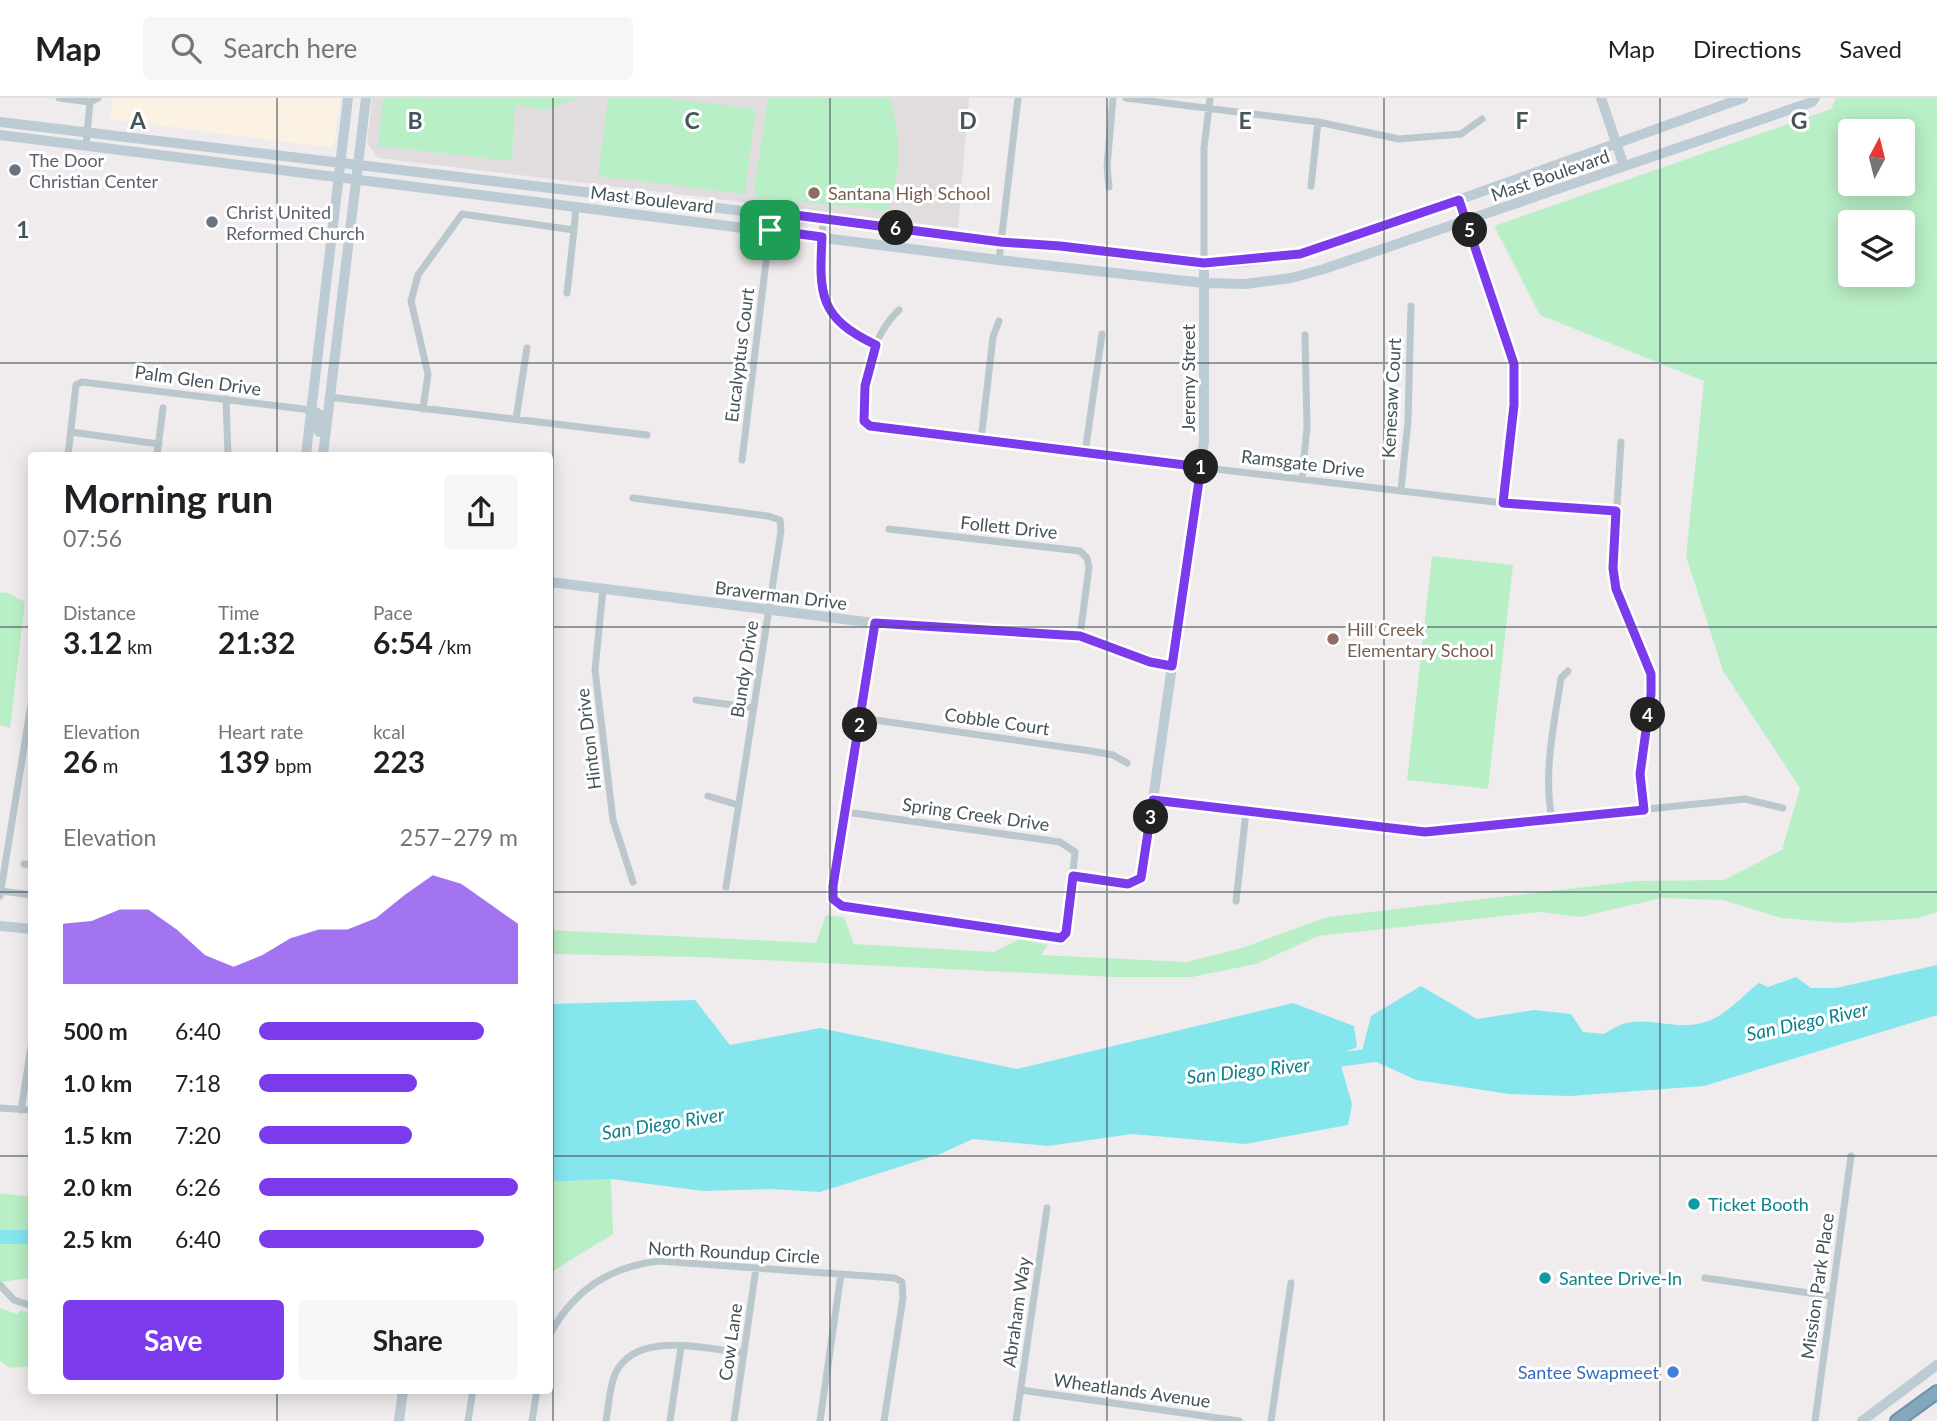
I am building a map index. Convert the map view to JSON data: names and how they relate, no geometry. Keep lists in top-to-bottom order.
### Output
{
  "streets": {
    "street": [
      "Mast Boulevard",
      "Eucalyptus Court",
      "Jeremy Street",
      "Palm Glen Drive",
      "Kenesaw Court",
      "Ramsgate Drive",
      "Follett Drive",
      "Braverman Drive",
      "Bundy Drive",
      "Cobble Court",
      "Hinton Drive",
      "Spring Creek Drive",
      "North Roundup Circle",
      "Mission Park Place",
      "Abraham Way",
      "Cow Lane",
      "Wheatlands Avenue"
    ]
  },
  "crossings": [
    ["Mast Boulevard", "Eucalyptus Court"],
    ["Mast Boulevard", "Jeremy Street"],
    ["Jeremy Street", "Ramsgate Drive"],
    ["Jeremy Street", "Braverman Drive"],
    ["Jeremy Street", "Spring Creek Drive"],
    ["Kenesaw Court", "Ramsgate Drive"],
    ["Follett Drive", "Braverman Drive"],
    ["Braverman Drive", "Bundy Drive"],
    ["Braverman Drive", "Hinton Drive"],
    ["North Roundup Circle", "Cow Lane"],
    ["Abraham Way", "Wheatlands Avenue"]
  ],
  "water": ["San Diego River"],
  "places": [
    "The Door Christian Center",
    "Santana High School",
    "Christ United Reformed Church",
    "Hill Creek Elementary School",
    "Ticket Booth",
    "Santee Drive-In",
    "Santee Swapmeet"
  ],
  "north": "top",
  "page": {
    "header": "Map",
    "search": "Search here",
    "nav": ["Map", "Directions", "Saved"],
    "pins": [
      "6",
      "5",
      "1",
      "4",
      "2",
      "3"
    ],
    "heading": ["Morning run", "07:56"],
    "stats": [
      ["Distance", "3.12 km"],
      ["Time", "21:32"],
      ["Pace", "6:54 /km"],
      ["Elevation", "26 m"],
      ["Heart rate", "139 bpm"],
      ["kcal", "223"]
    ],
    "chart": ["Elevation", "257–279 m"],
    "list": [
      {
        "name": "500 m",
        "note": "6:40"
      },
      {
        "name": "1.0 km",
        "note": "7:18"
      },
      {
        "name": "1.5 km",
        "note": "7:20"
      },
      {
        "name": "2.0 km",
        "note": "6:26"
      },
      {
        "name": "2.5 km",
        "note": "6:40"
      }
    ],
    "buttons": ["Save", "Share"]
  },
  "grid": {
    "columns": [
      "A",
      "B",
      "C",
      "D",
      "E",
      "F",
      "G"
    ],
    "rows": ["1"]
  }
}
